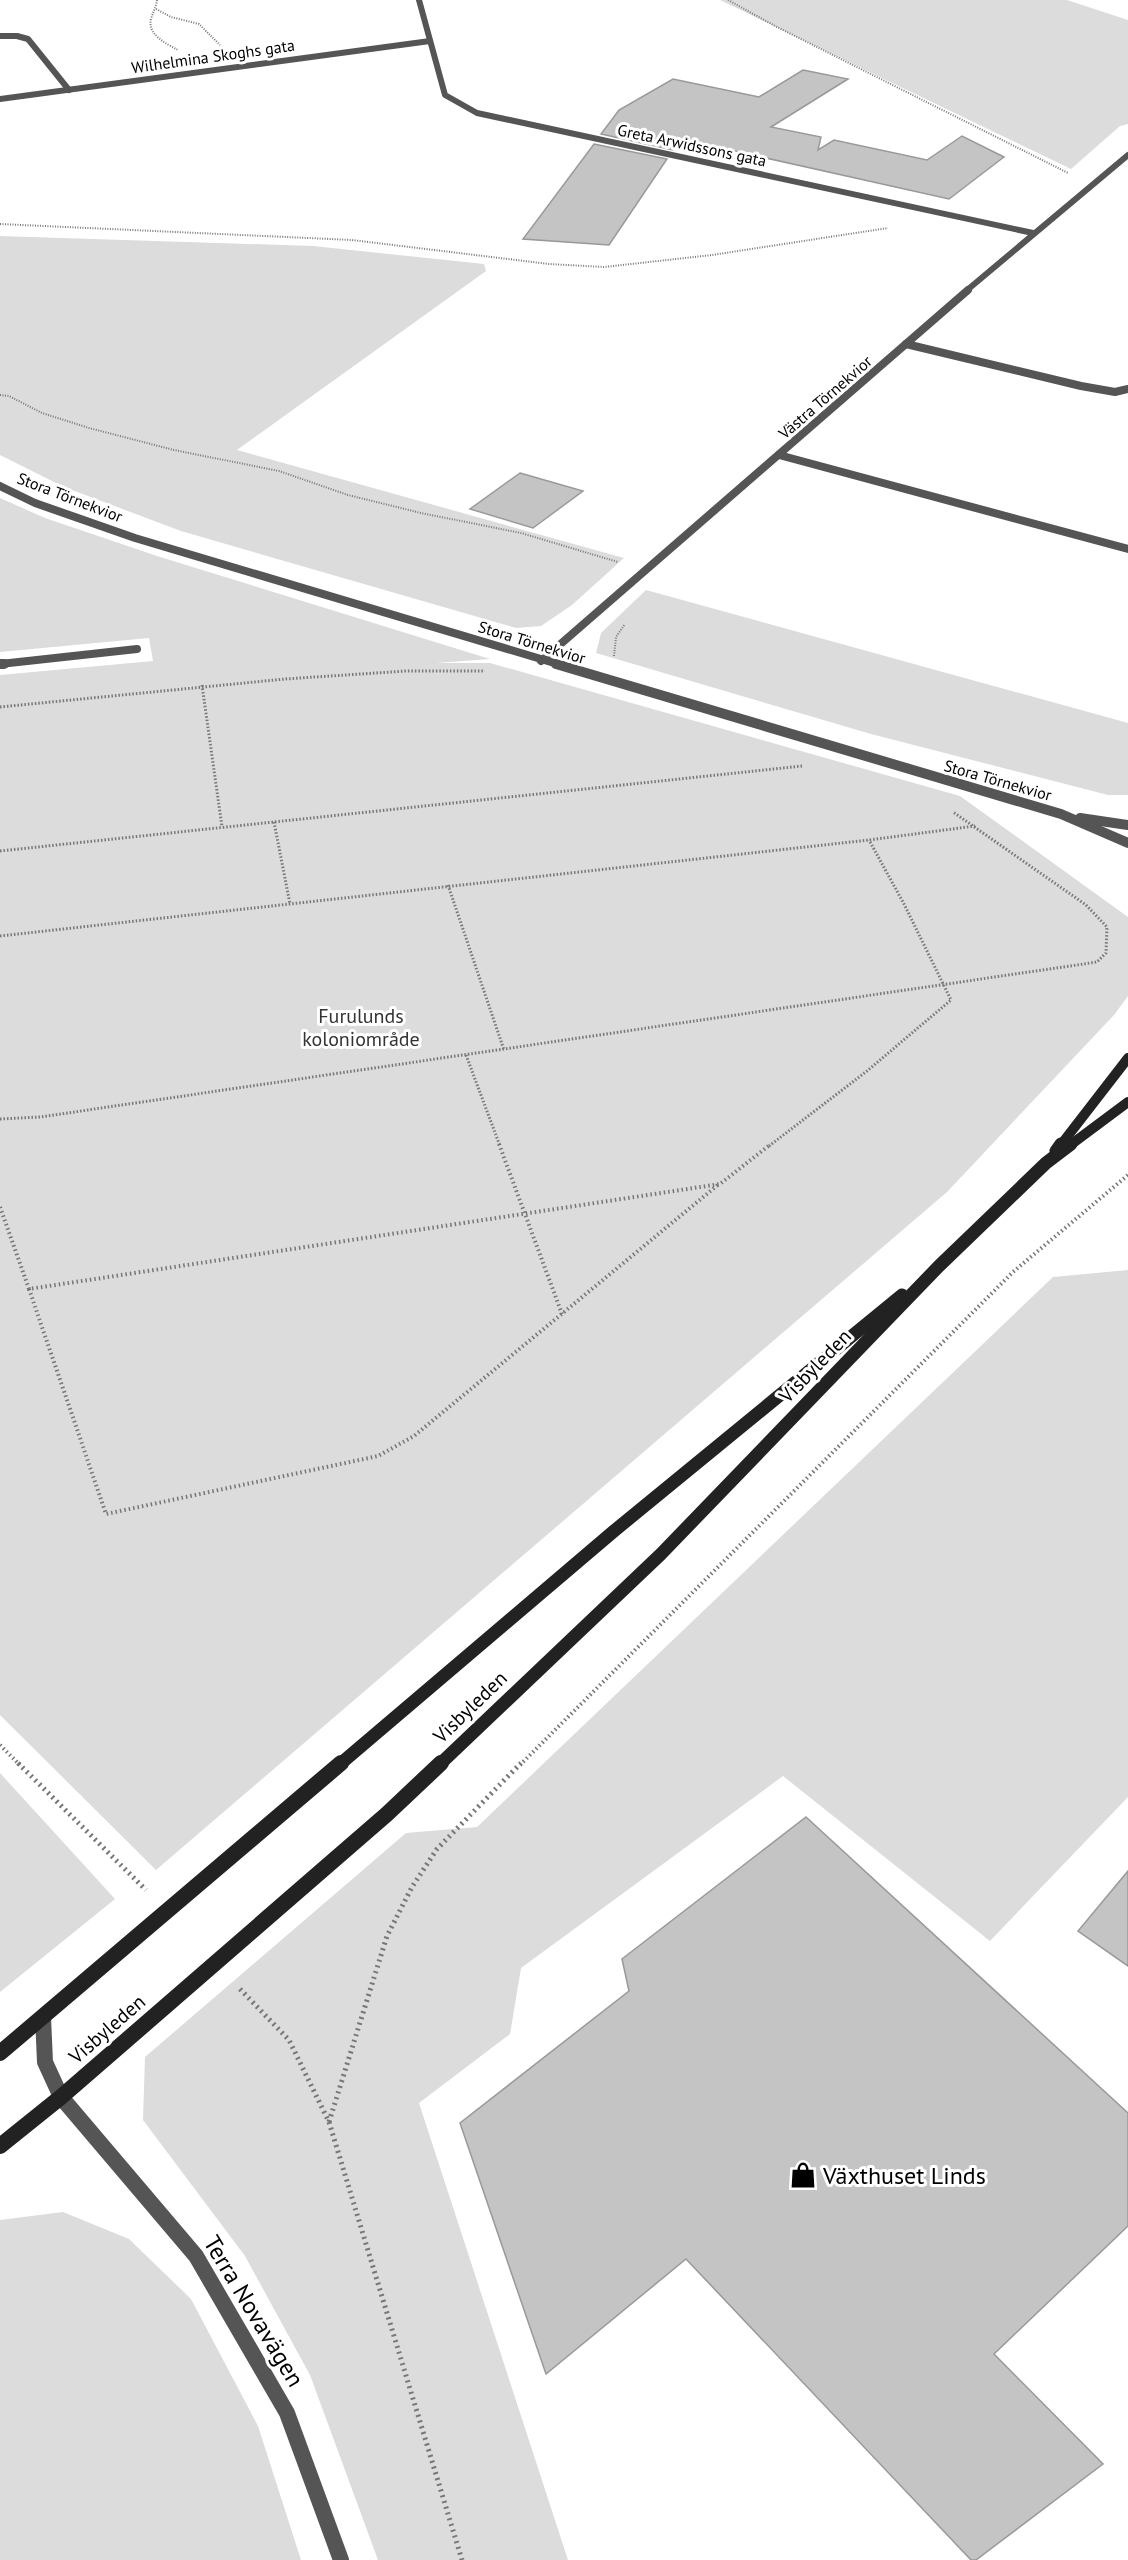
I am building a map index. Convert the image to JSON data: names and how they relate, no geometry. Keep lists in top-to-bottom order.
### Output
{
  "streets": {
    "main road": ["Visbyleden"],
    "street": [
      "Wilhelmina Skoghs gata",
      "Greta Arwidssons gata",
      "Västra Törnekvior",
      "Stora Törnekvior",
      "Terra Novavägen"
    ]
  },
  "crossings": [
    ["Wilhelmina Skoghs gata", "Greta Arwidssons gata"],
    ["Greta Arwidssons gata", "Västra Törnekvior"],
    ["Västra Törnekvior", "Stora Törnekvior"],
    ["Visbyleden", "Terra Novavägen"]
  ],
  "parks": ["Furulunds koloniområde"],
  "places": {
    "shop": ["Växthuset Linds"]
  }
}
